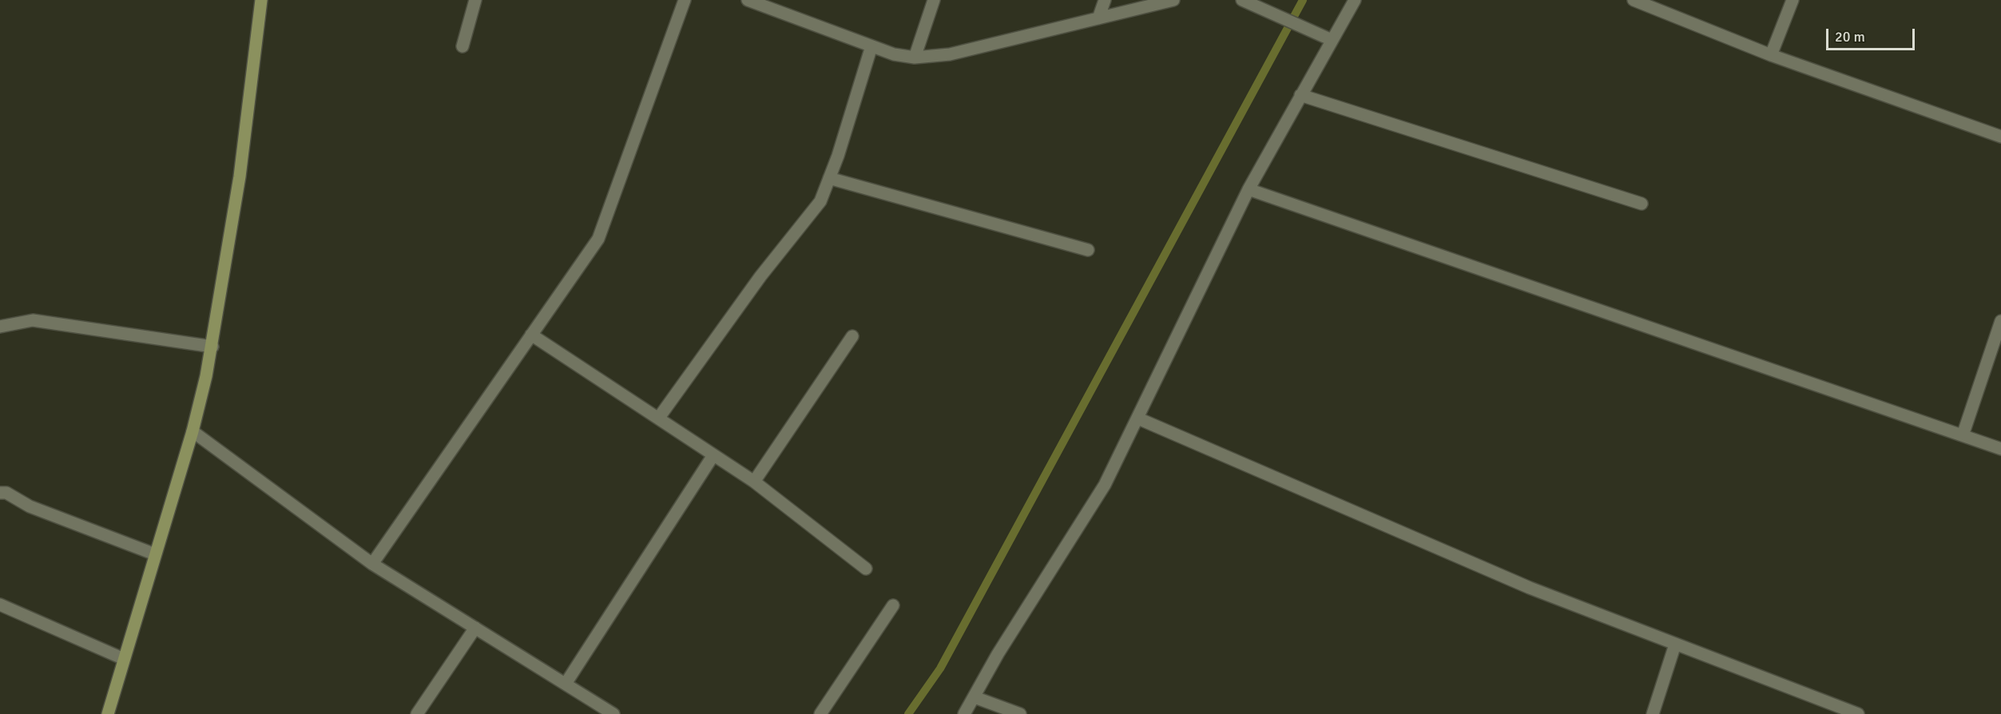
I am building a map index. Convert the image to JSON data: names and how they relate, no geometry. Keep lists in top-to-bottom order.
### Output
{
  "scale_bar": "20 m"
}
